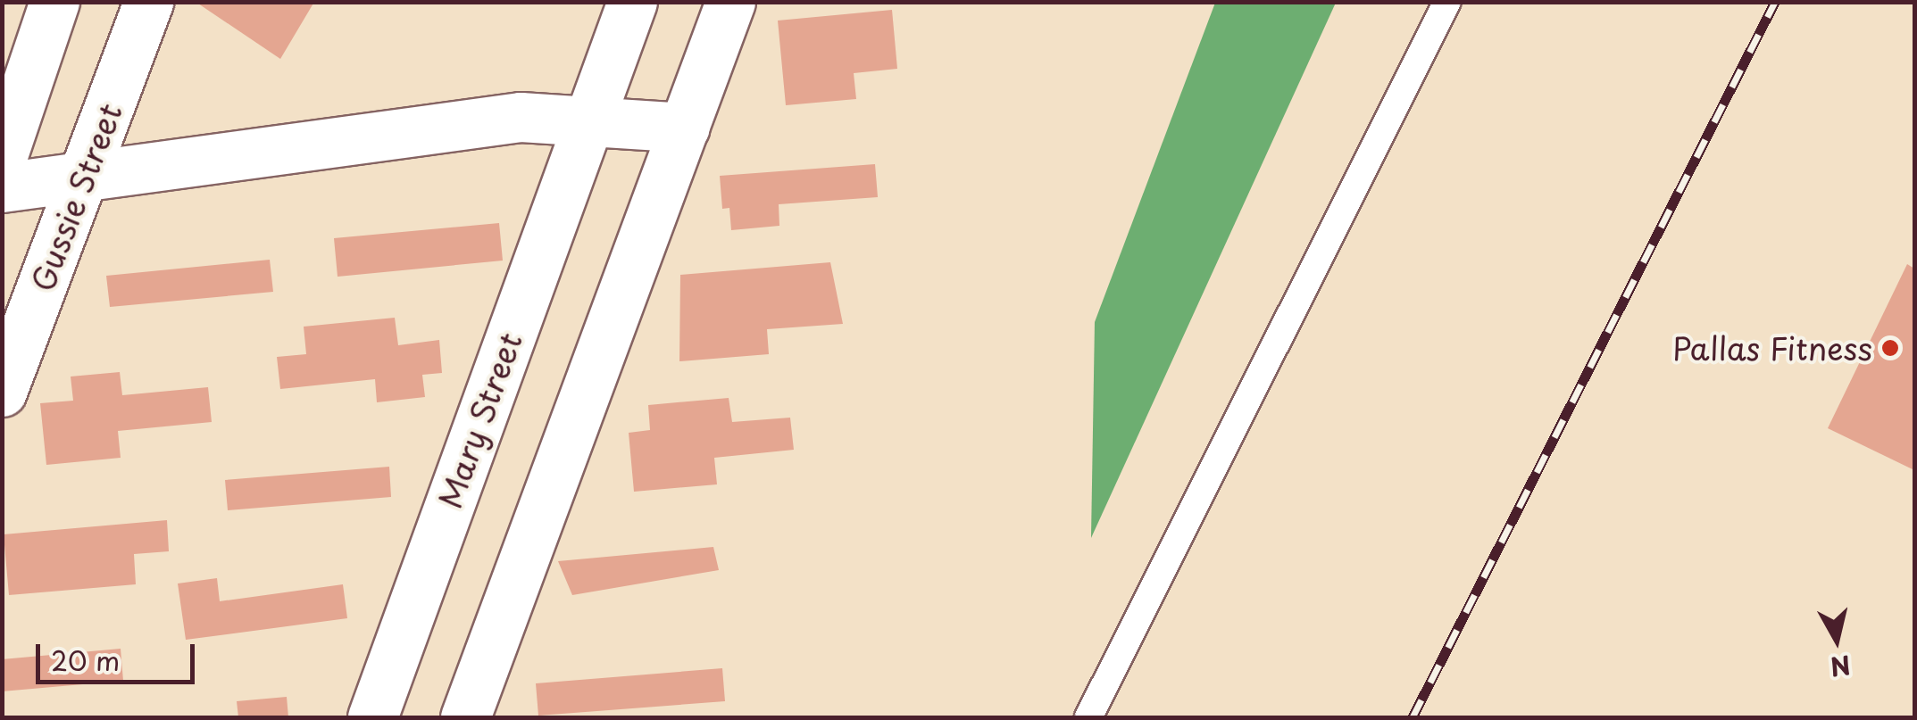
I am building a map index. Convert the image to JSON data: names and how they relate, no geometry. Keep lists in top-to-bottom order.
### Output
{
  "streets": {
    "street": ["Gussie Street", "Mary Street"]
  },
  "places": ["Pallas Fitness"],
  "scale_bar": "20 m",
  "north": "bottom"
}
